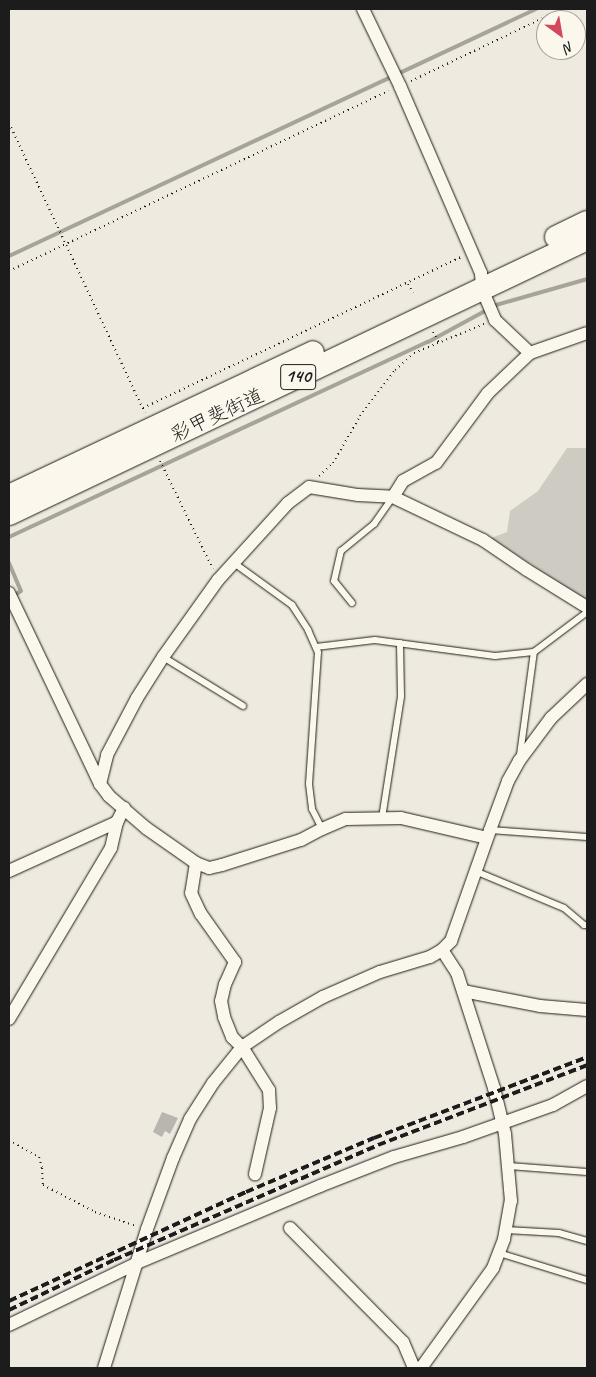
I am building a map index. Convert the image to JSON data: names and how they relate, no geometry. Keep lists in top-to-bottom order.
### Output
{
  "streets": {
    "highway": ["140", "彩甲斐街道"]
  },
  "north": "bottom right"
}
